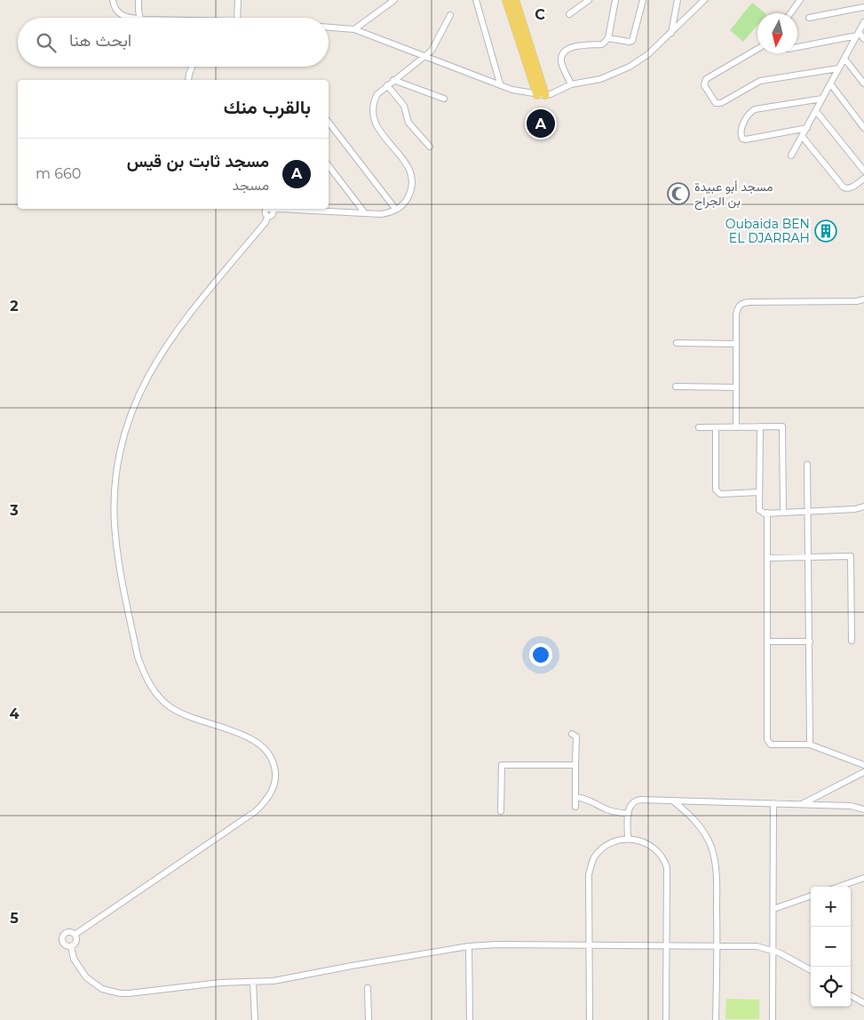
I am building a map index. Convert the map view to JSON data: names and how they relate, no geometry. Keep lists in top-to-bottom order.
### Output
{
  "places": {
    "mosque": ["مسجد أبو عبيدة بن الجراح"],
    "building": ["Oubaida BEN EL DJARRAH"]
  },
  "north": "bottom",
  "page": {
    "search": "ابحث هنا",
    "heading": "بالقرب منك",
    "pins": "A",
    "list": [
      {
        "mark": "A",
        "name": "مسجد ثابت بن قيس",
        "note": "مسجد",
        "value": "660 m"
      }
    ],
    "map_buttons": ["+", "−"]
  },
  "grid": {
    "columns": ["C"],
    "rows": [
      "2",
      "3",
      "4",
      "5"
    ]
  }
}
